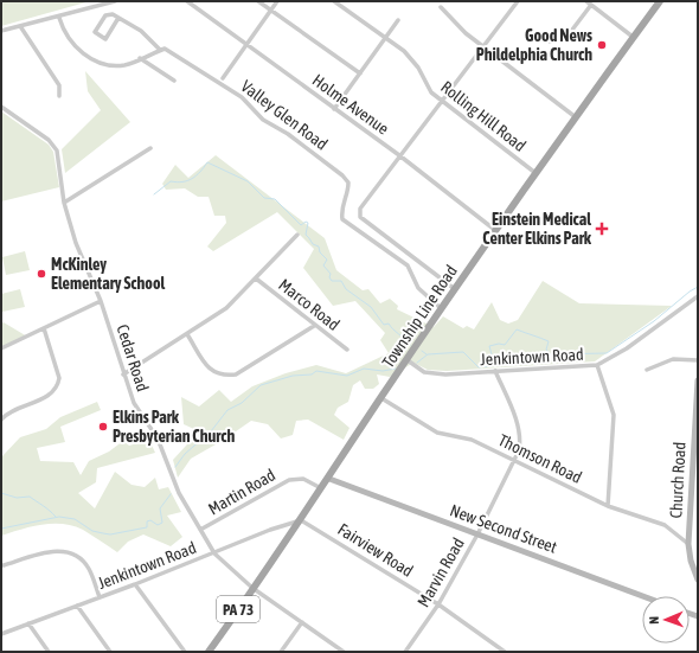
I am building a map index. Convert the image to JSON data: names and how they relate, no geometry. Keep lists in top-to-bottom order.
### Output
{
  "streets": {
    "main road": ["Township Line Road", "PA 73"],
    "street": [
      "Holme Avenue",
      "Valley Glen Road",
      "Rolling Hill Road",
      "Marco Road",
      "Jenkintown Road",
      "Cedar Road",
      "Thomson Road",
      "Church Road",
      "Martin Road",
      "New Second Street",
      "Fairview Road",
      "Marvin Road"
    ]
  },
  "crossings": [
    ["Holme Avenue", "Township Line Road"],
    ["Valley Glen Road", "Township Line Road"],
    ["Rolling Hill Road", "Township Line Road"],
    ["Township Line Road", "Jenkintown Road"],
    ["Township Line Road", "Cedar Road"],
    ["Township Line Road", "Thomson Road"],
    ["Township Line Road", "Martin Road"],
    ["Township Line Road", "New Second Street"],
    ["Township Line Road", "Fairview Road"],
    ["Jenkintown Road", "Cedar Road"],
    ["Jenkintown Road", "Fairview Road"],
    ["Jenkintown Road", "Marvin Road"],
    ["Cedar Road", "Martin Road"],
    ["Thomson Road", "Church Road"],
    ["Thomson Road", "Marvin Road"],
    ["New Second Street", "Marvin Road"],
    ["Fairview Road", "Marvin Road"]
  ],
  "places": {
    "other": ["Good News Phildelphia Church", "McKinley Elementary School", "Elkins Park Presbyterian Church"],
    "health": ["Einstein Medical Center Elkins Park"]
  },
  "north": "left"
}
